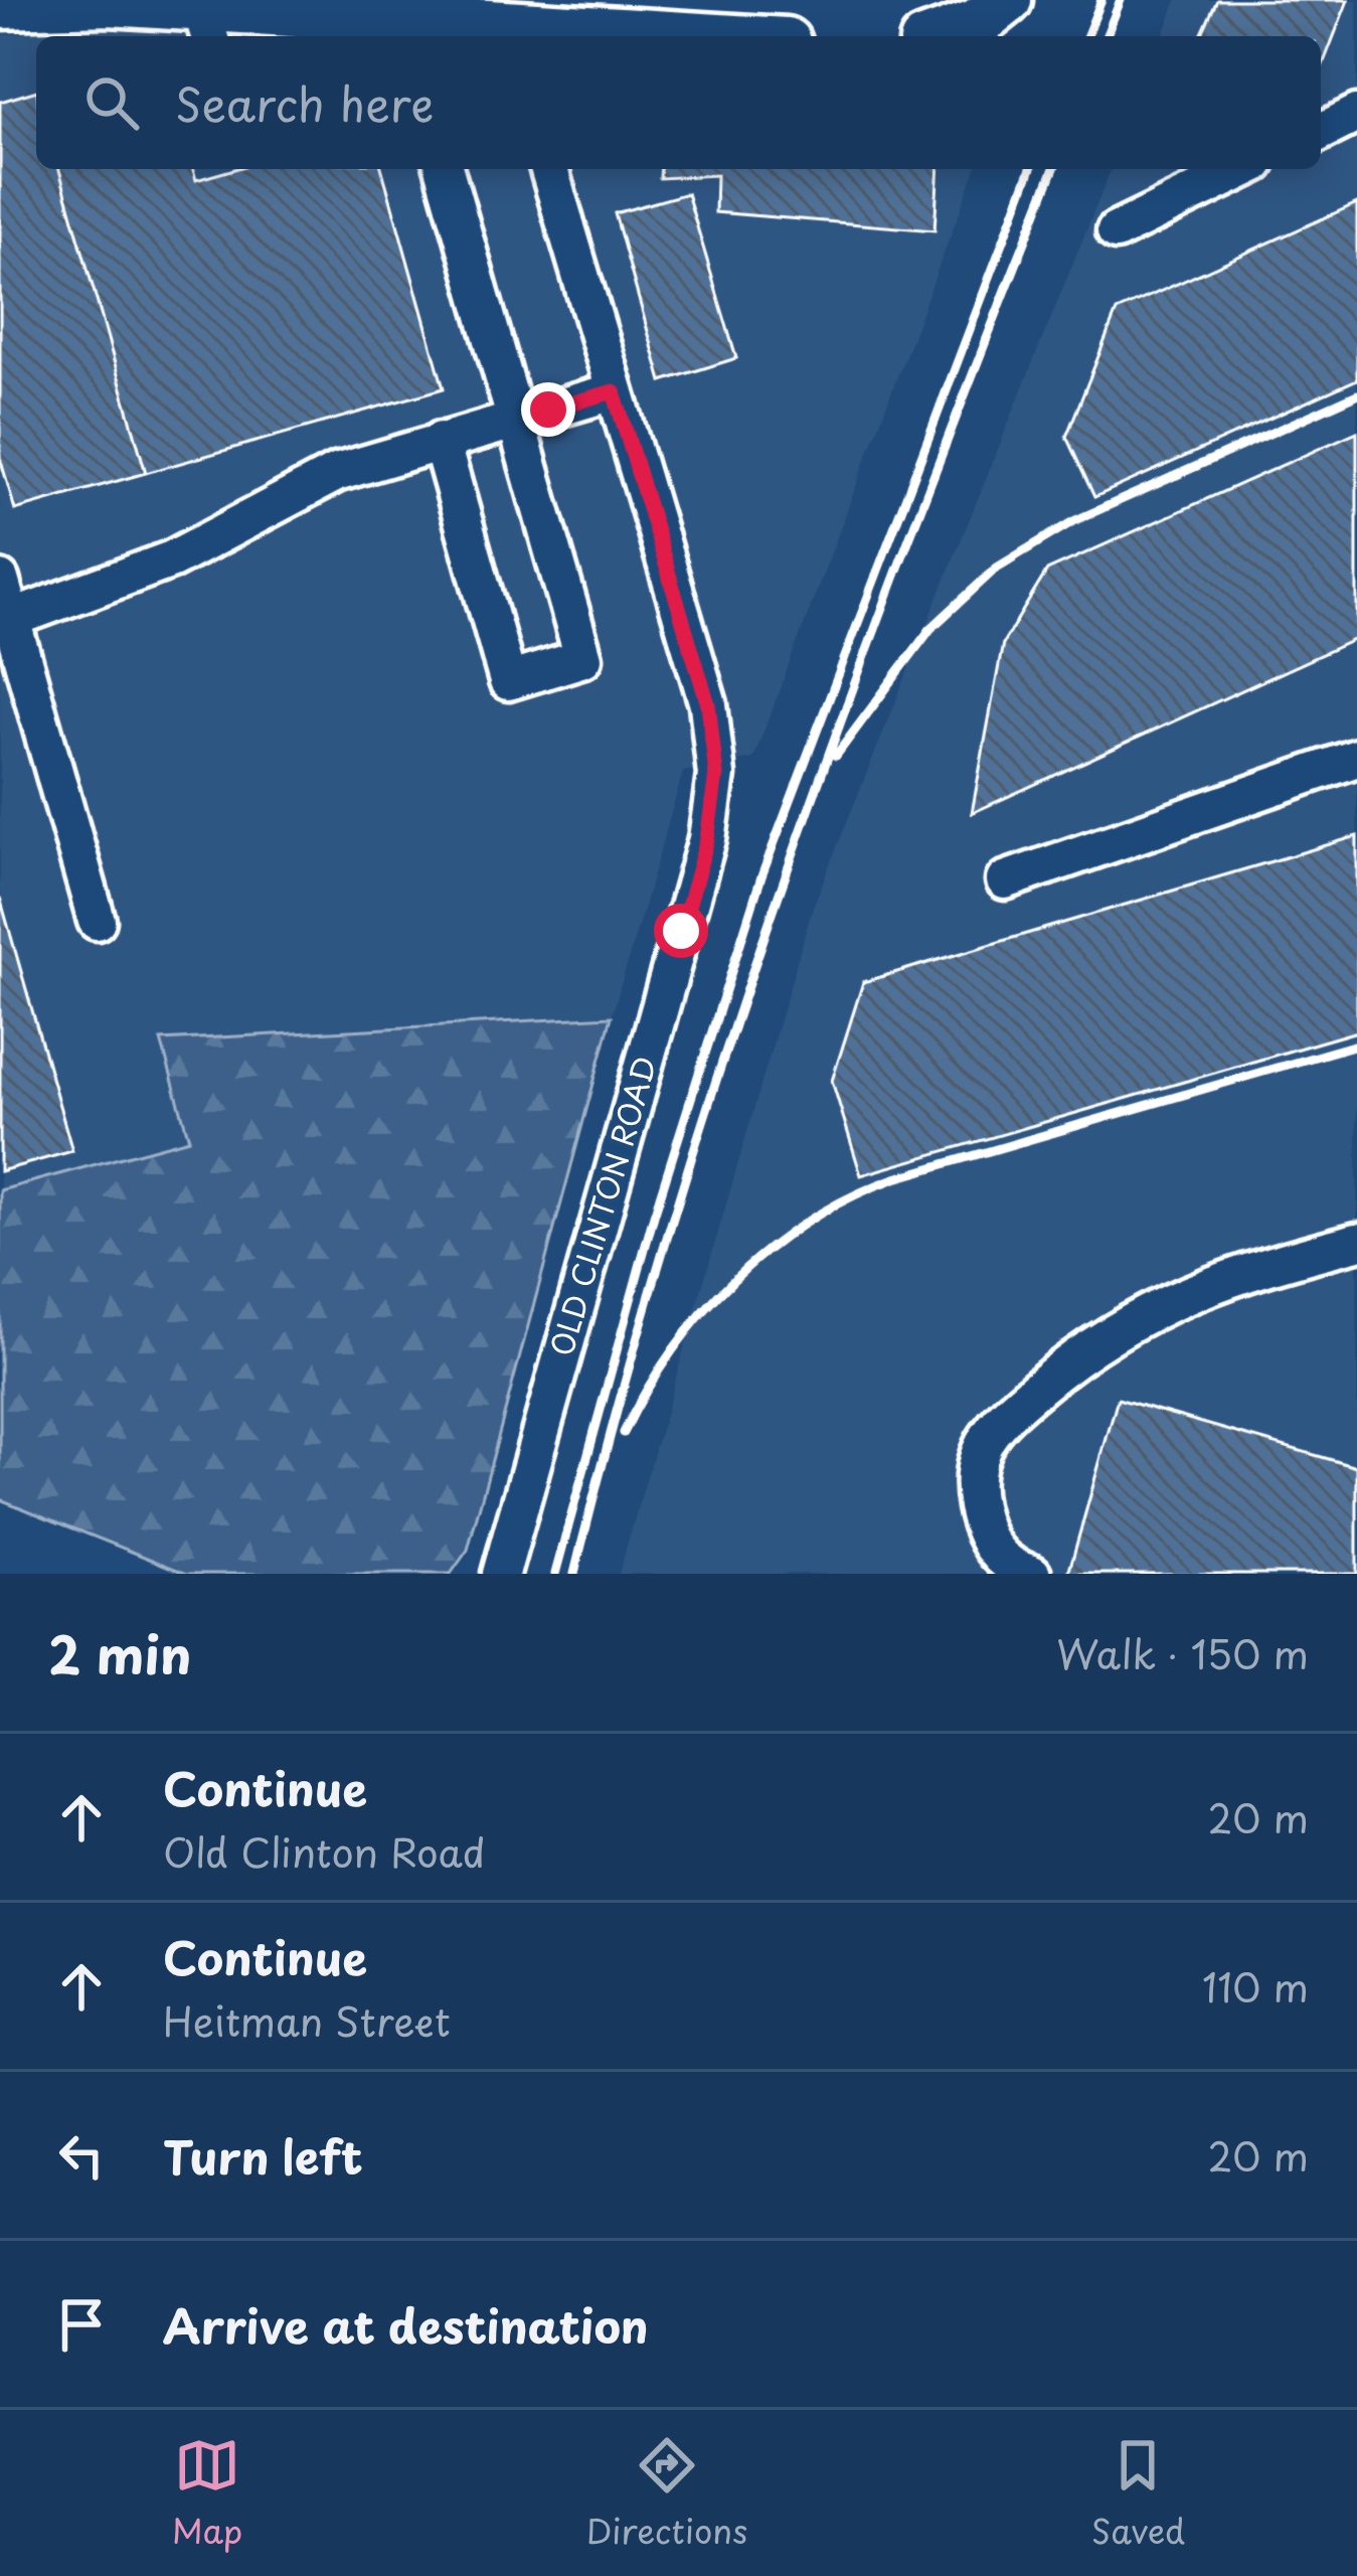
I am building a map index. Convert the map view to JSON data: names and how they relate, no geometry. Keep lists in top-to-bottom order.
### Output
{
  "streets": {
    "lane": ["OLD CLINTON ROAD"]
  },
  "page": {
    "search": "Search here",
    "heading": ["2 min", "Walk · 150 m"],
    "list": [
      ["Continue", "Old Clinton Road", "20 m"],
      ["Continue", "Heitman Street", "110 m"],
      ["Turn left", "20 m"],
      "Arrive at destination"
    ],
    "nav": ["Map", "Directions", "Saved"]
  }
}
